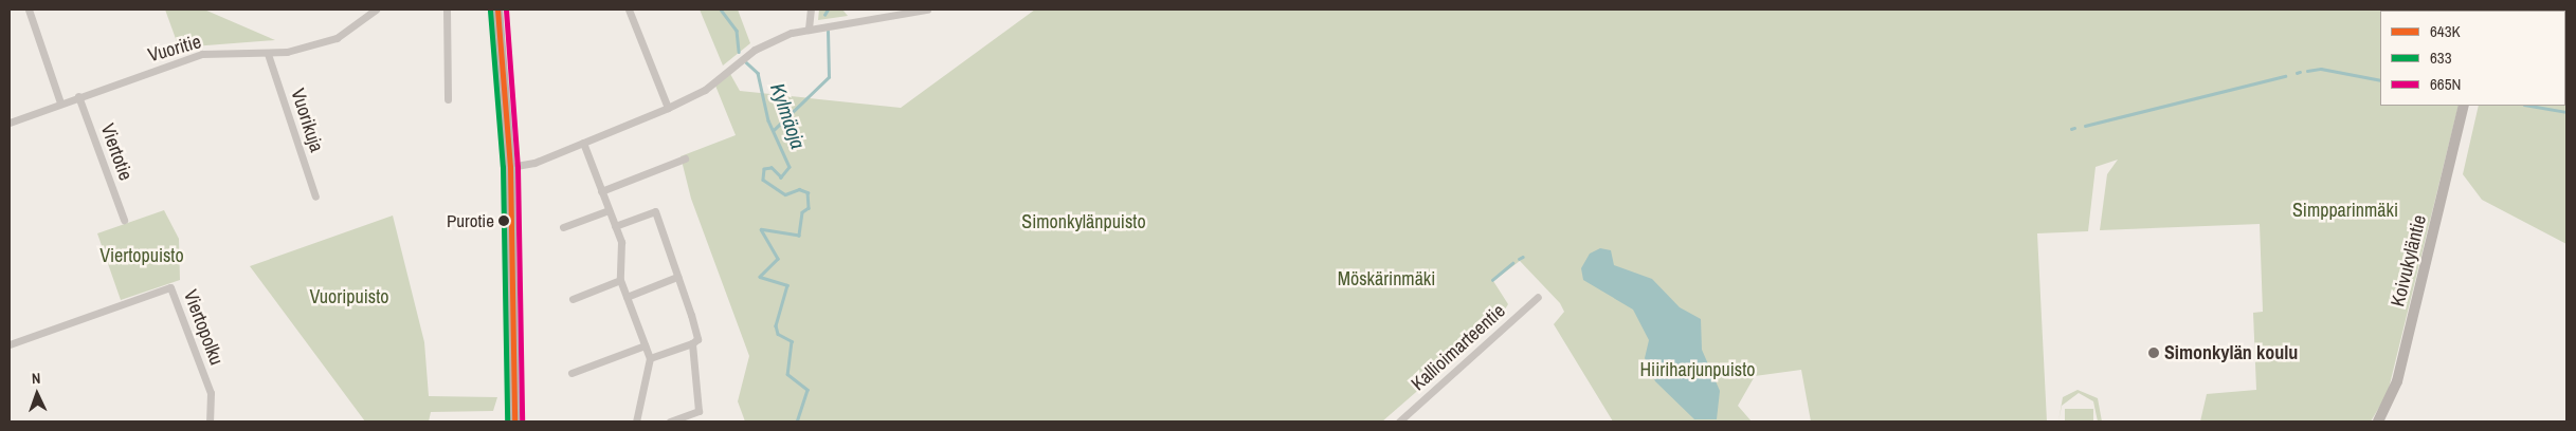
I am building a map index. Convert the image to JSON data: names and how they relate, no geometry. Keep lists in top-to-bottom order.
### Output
{
  "streets": {
    "main road": ["Koivukyläntie"],
    "street": [
      "Vuoritie",
      "Vuorikuja",
      "Viertotie",
      "Viertopolku",
      "Kallioimarteentie"
    ]
  },
  "crossings": [
    ["Vuoritie", "Vuorikuja"],
    ["Vuoritie", "Viertotie"]
  ],
  "water": ["Kylmäoja"],
  "parks": [
    "Simpparinmäki",
    "Simonkylänpuisto",
    "Viertopuisto",
    "Möskärinmäki",
    "Vuoripuisto",
    "Hiiriharjunpuisto"
  ],
  "places": ["Purotie", "Simonkylän koulu"],
  "lines": ["transit line 643K", "transit line 665N", "transit line 633"],
  "legend": ["643K", "633", "665N"],
  "north": "top"
}
